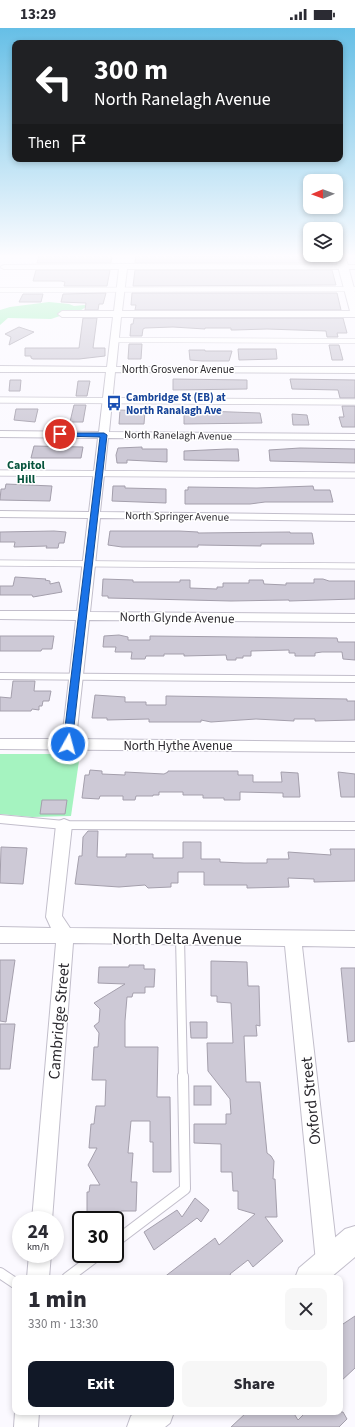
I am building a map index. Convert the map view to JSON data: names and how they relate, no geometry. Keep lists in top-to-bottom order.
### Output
{
  "streets": {
    "street": [
      "North Grosvenor Avenue",
      "North Ranelagh Avenue",
      "North Springer Avenue",
      "North Glynde Avenue",
      "North Hythe Avenue",
      "North Delta Avenue",
      "Cambridge Street",
      "Oxford Street"
    ]
  },
  "crossings": [
    ["North Delta Avenue", "Cambridge Street"],
    ["North Delta Avenue", "Oxford Street"]
  ],
  "districts": ["Capitol Hill"],
  "places": {
    "bus stop": ["Cambridge St (EB) at North Ranalagh Ave"]
  },
  "north": "left",
  "page": {
    "status": "13:29",
    "turn": ["300 m", "North Ranelagh Avenue"],
    "then": "Then",
    "speed": "24 km/h",
    "limit": "30",
    "heading": ["1 min", "330 m · 13:30"],
    "buttons": ["Exit", "Share"]
  }
}
